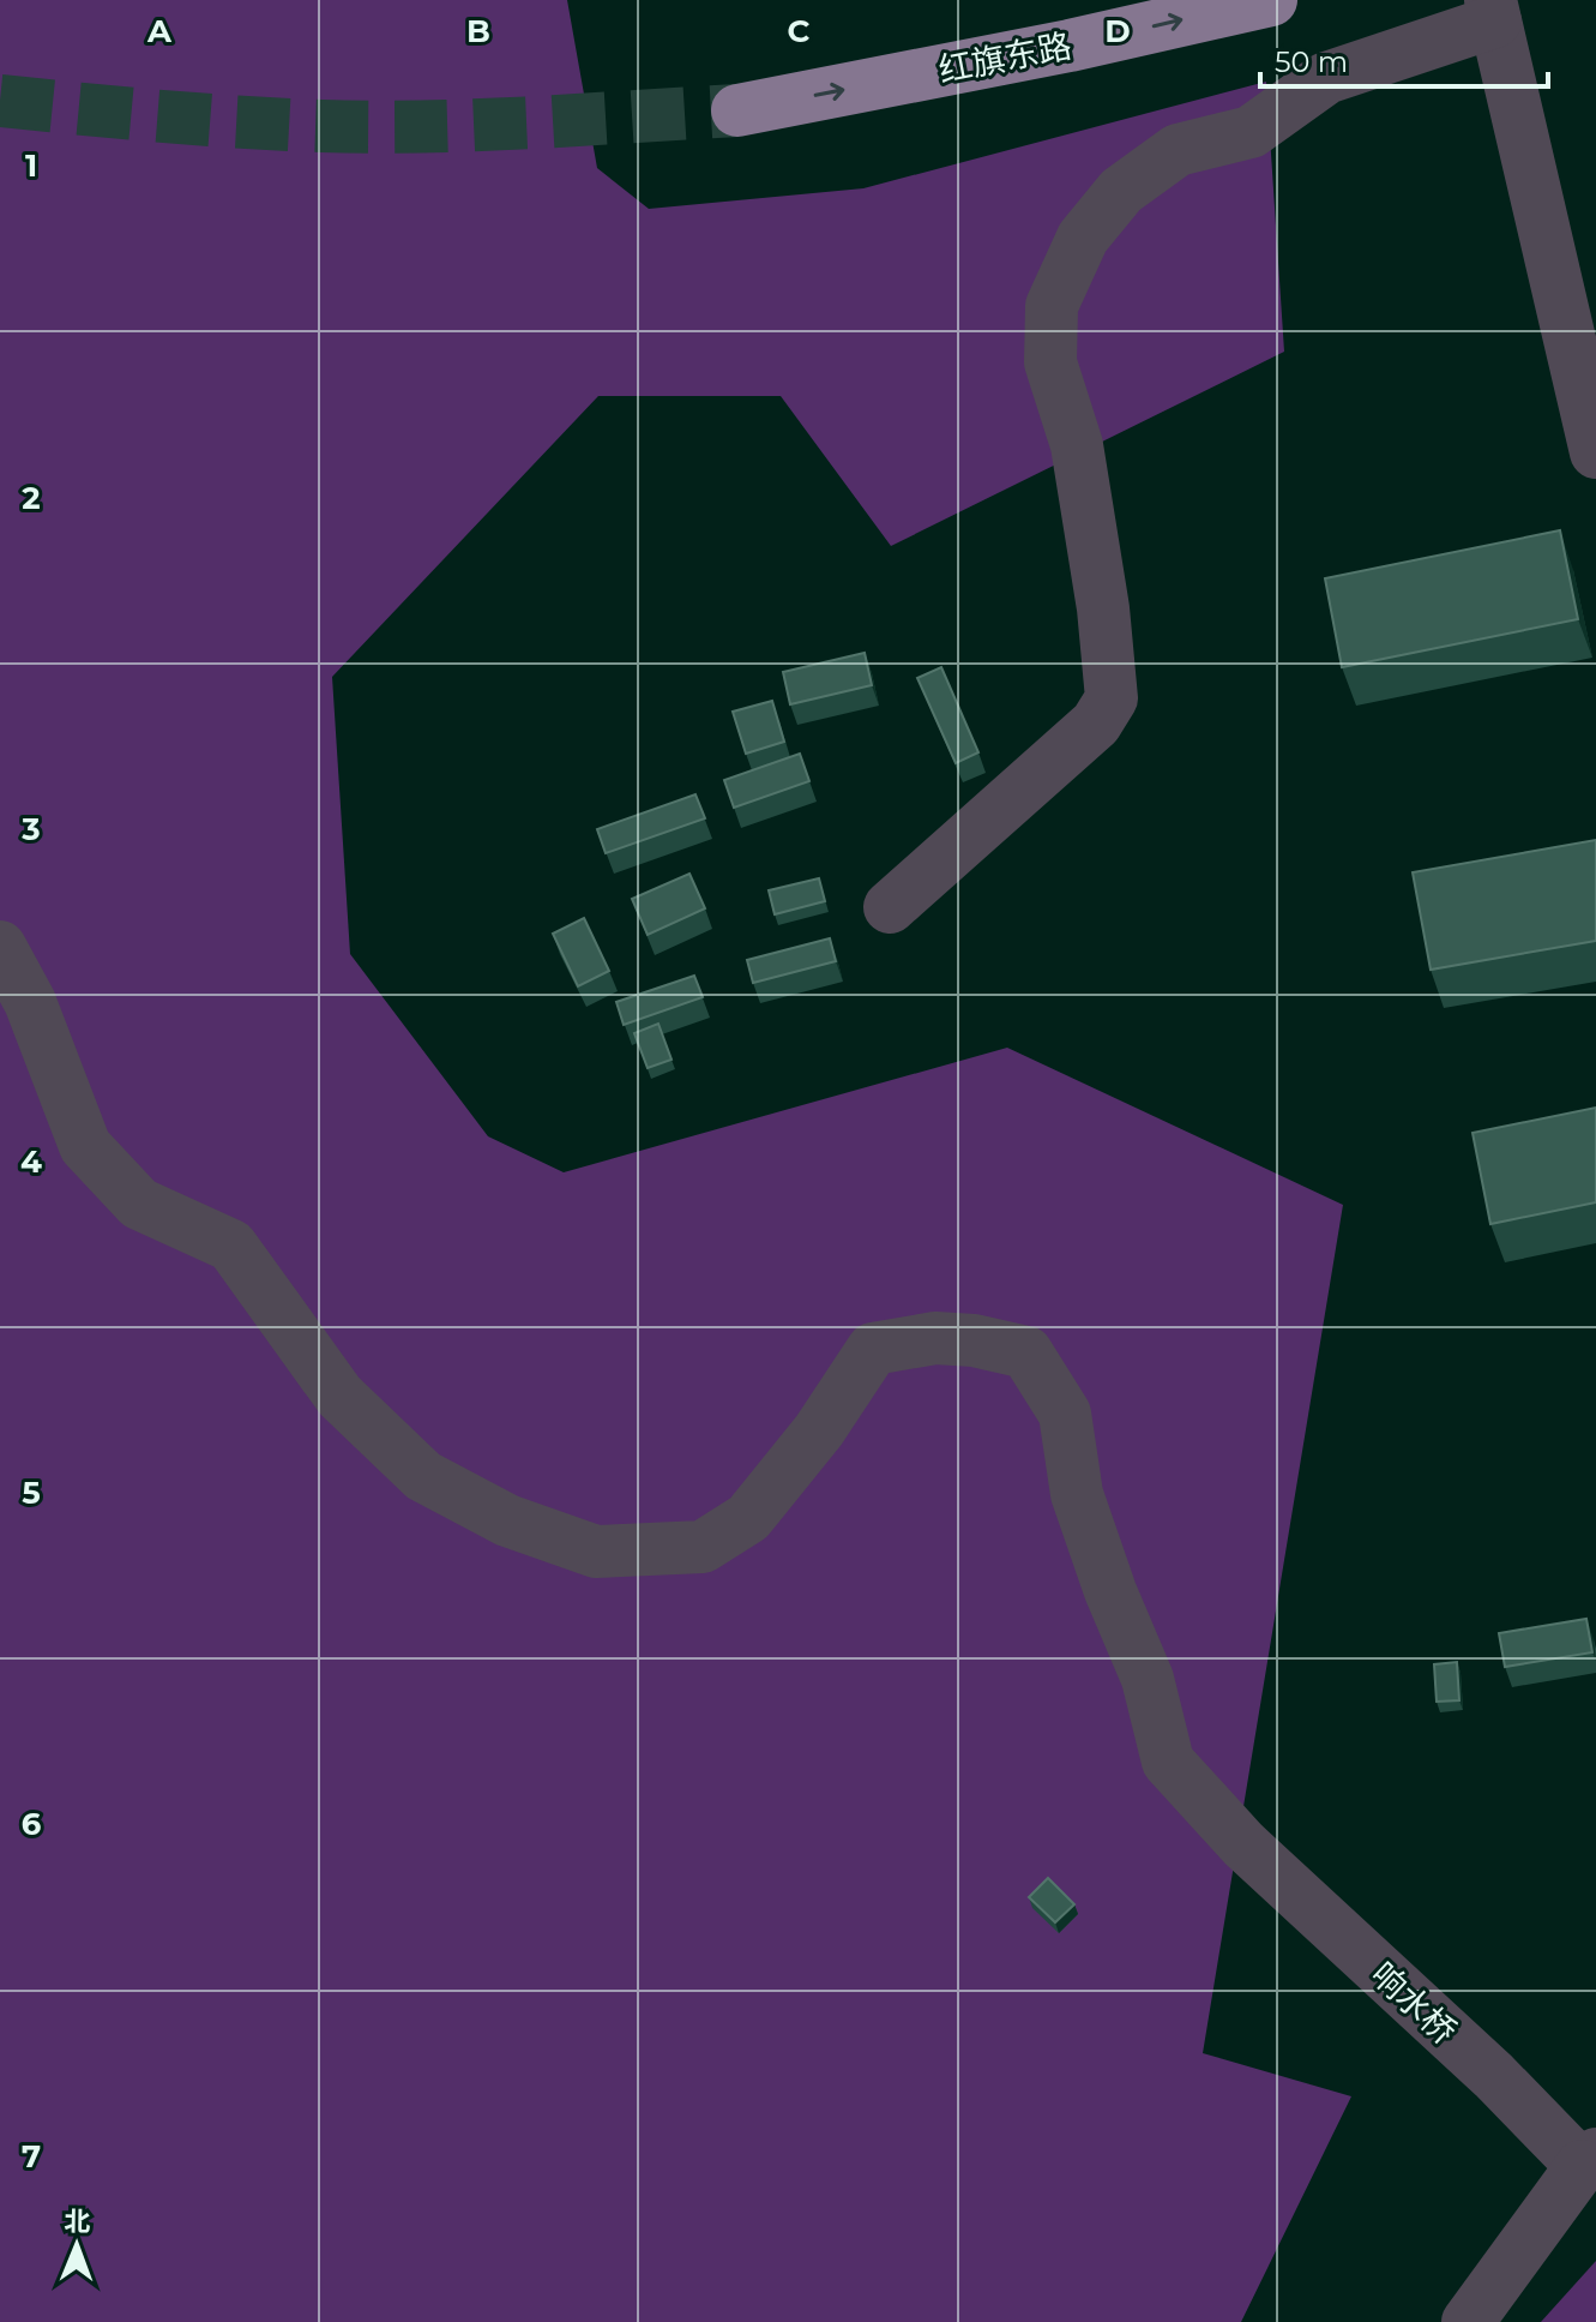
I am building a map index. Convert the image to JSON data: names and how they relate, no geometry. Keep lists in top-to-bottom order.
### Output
{
  "streets": {
    "main road": ["红旗东路"],
    "street": ["响水桥"]
  },
  "one_way": ["红旗东路"],
  "scale_bar": "50 m",
  "north": "top",
  "grid": {
    "columns": [
      "A",
      "B",
      "C",
      "D"
    ],
    "rows": [
      "1",
      "2",
      "3",
      "4",
      "5",
      "6",
      "7"
    ]
  }
}
